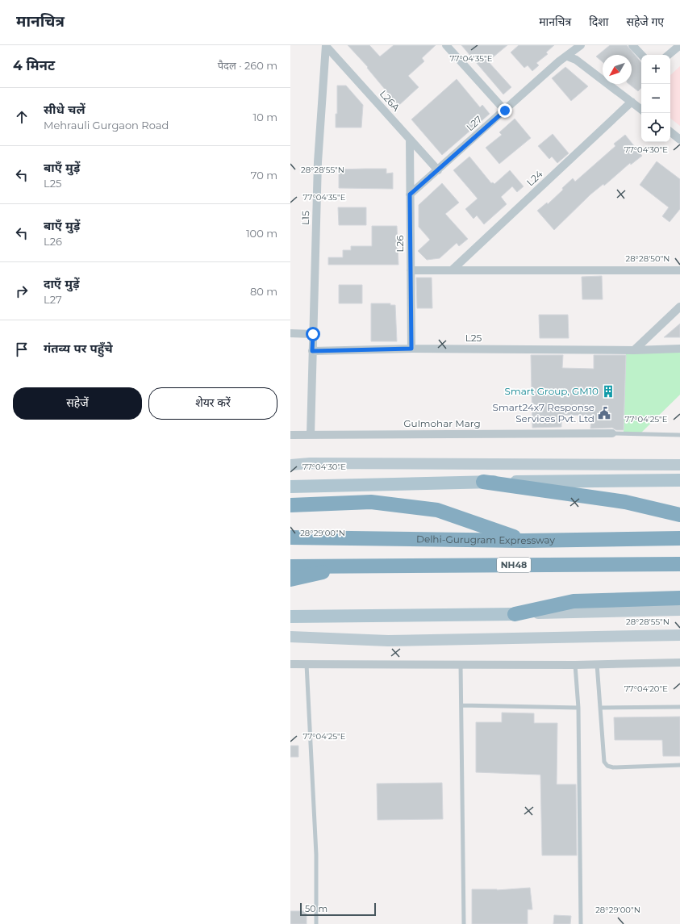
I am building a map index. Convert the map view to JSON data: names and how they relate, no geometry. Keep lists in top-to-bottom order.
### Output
{
  "streets": {
    "highway": ["Delhi-Gurugram Expressway", "NH48"],
    "street": [
      "L26A",
      "L27",
      "L24",
      "L15",
      "L26",
      "L25",
      "Gulmohar Marg"
    ]
  },
  "crossings": [
    ["L26A", "L27"],
    ["L26A", "L15"],
    ["L26A", "L26"],
    ["L27", "L26"],
    ["L15", "L25"],
    ["L15", "Gulmohar Marg"],
    ["L26", "L25"]
  ],
  "places": {
    "building": ["Smart Group, GM10"],
    "public building": ["Smart24x7 Response Services Pvt. Ltd"]
  },
  "scale_bar": "50 m",
  "north": "bottom left",
  "page": {
    "header": "मानचित्र",
    "nav": ["मानचित्र", "दिशा", "सहेजे गए"],
    "heading": ["4 मिनट", "पैदल · 260 m"],
    "map_buttons": ["+", "−"],
    "list": [
      ["सीधे चलें", "Mehrauli Gurgaon Road", "10 m"],
      ["बाएँ मुड़ें", "L25", "70 m"],
      ["बाएँ मुड़ें", "L26", "100 m"],
      ["दाएँ मुड़ें", "L27", "80 m"],
      "गंतव्य पर पहुँचे"
    ],
    "buttons": ["सहेजें", "शेयर करें"],
    "scale": "50 m"
  },
  "coordinates": [
    "77°04'35\"E",
    "77°04'30\"E",
    "28°28'55\"N",
    "28°28'50\"N",
    "77°04'25\"E",
    "28°29'00\"N",
    "77°04'20\"E"
  ]
}
